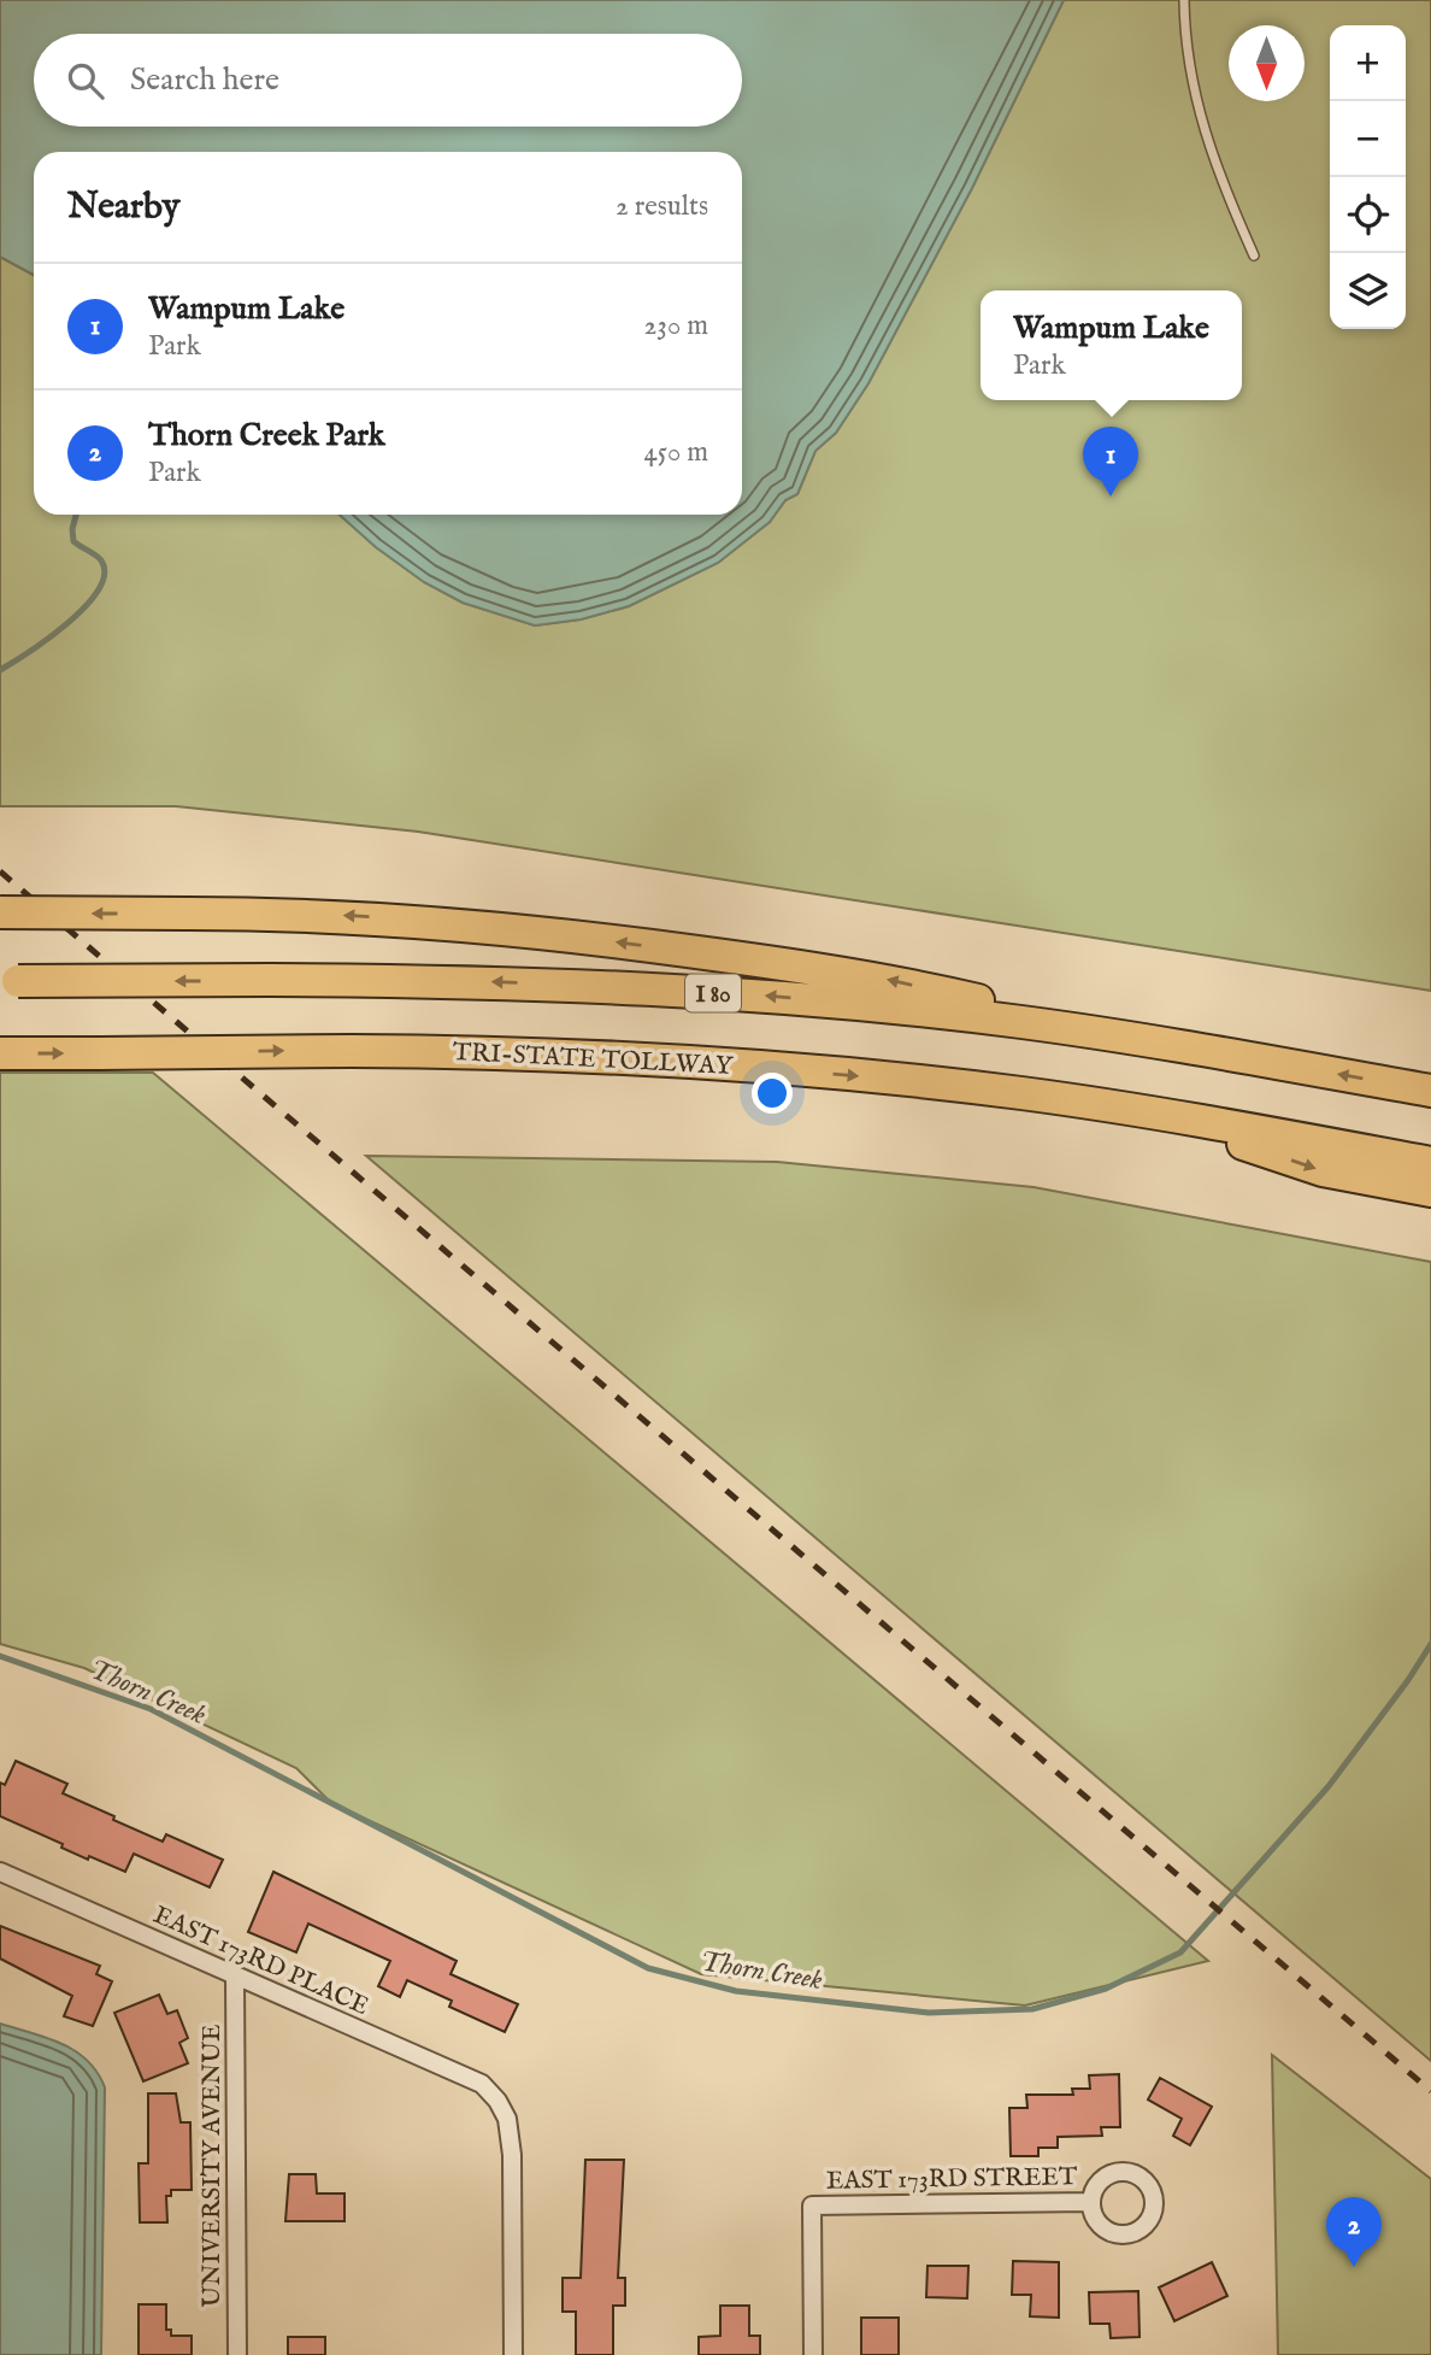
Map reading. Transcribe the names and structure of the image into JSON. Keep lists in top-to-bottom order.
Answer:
{
  "streets": {
    "highway": ["I 80", "TRI-STATE TOLLWAY"],
    "street": ["EAST 173RD PLACE", "UNIVERSITY AVENUE", "EAST 173RD STREET"]
  },
  "crossings": [
    ["EAST 173RD PLACE", "UNIVERSITY AVENUE"]
  ],
  "water": ["Thorn Creek"],
  "north": "bottom",
  "page": {
    "map_buttons": ["+", "−"],
    "search": "Search here",
    "heading": ["Nearby", "2 results"],
    "list": [
      {
        "mark": "1",
        "name": "Wampum Lake",
        "note": "Park",
        "value": "230 m"
      },
      {
        "mark": "2",
        "name": "Thorn Creek Park",
        "note": "Park",
        "value": "450 m"
      }
    ],
    "popup": ["Wampum Lake", "Park"],
    "pins": ["1", "2"]
  }
}
